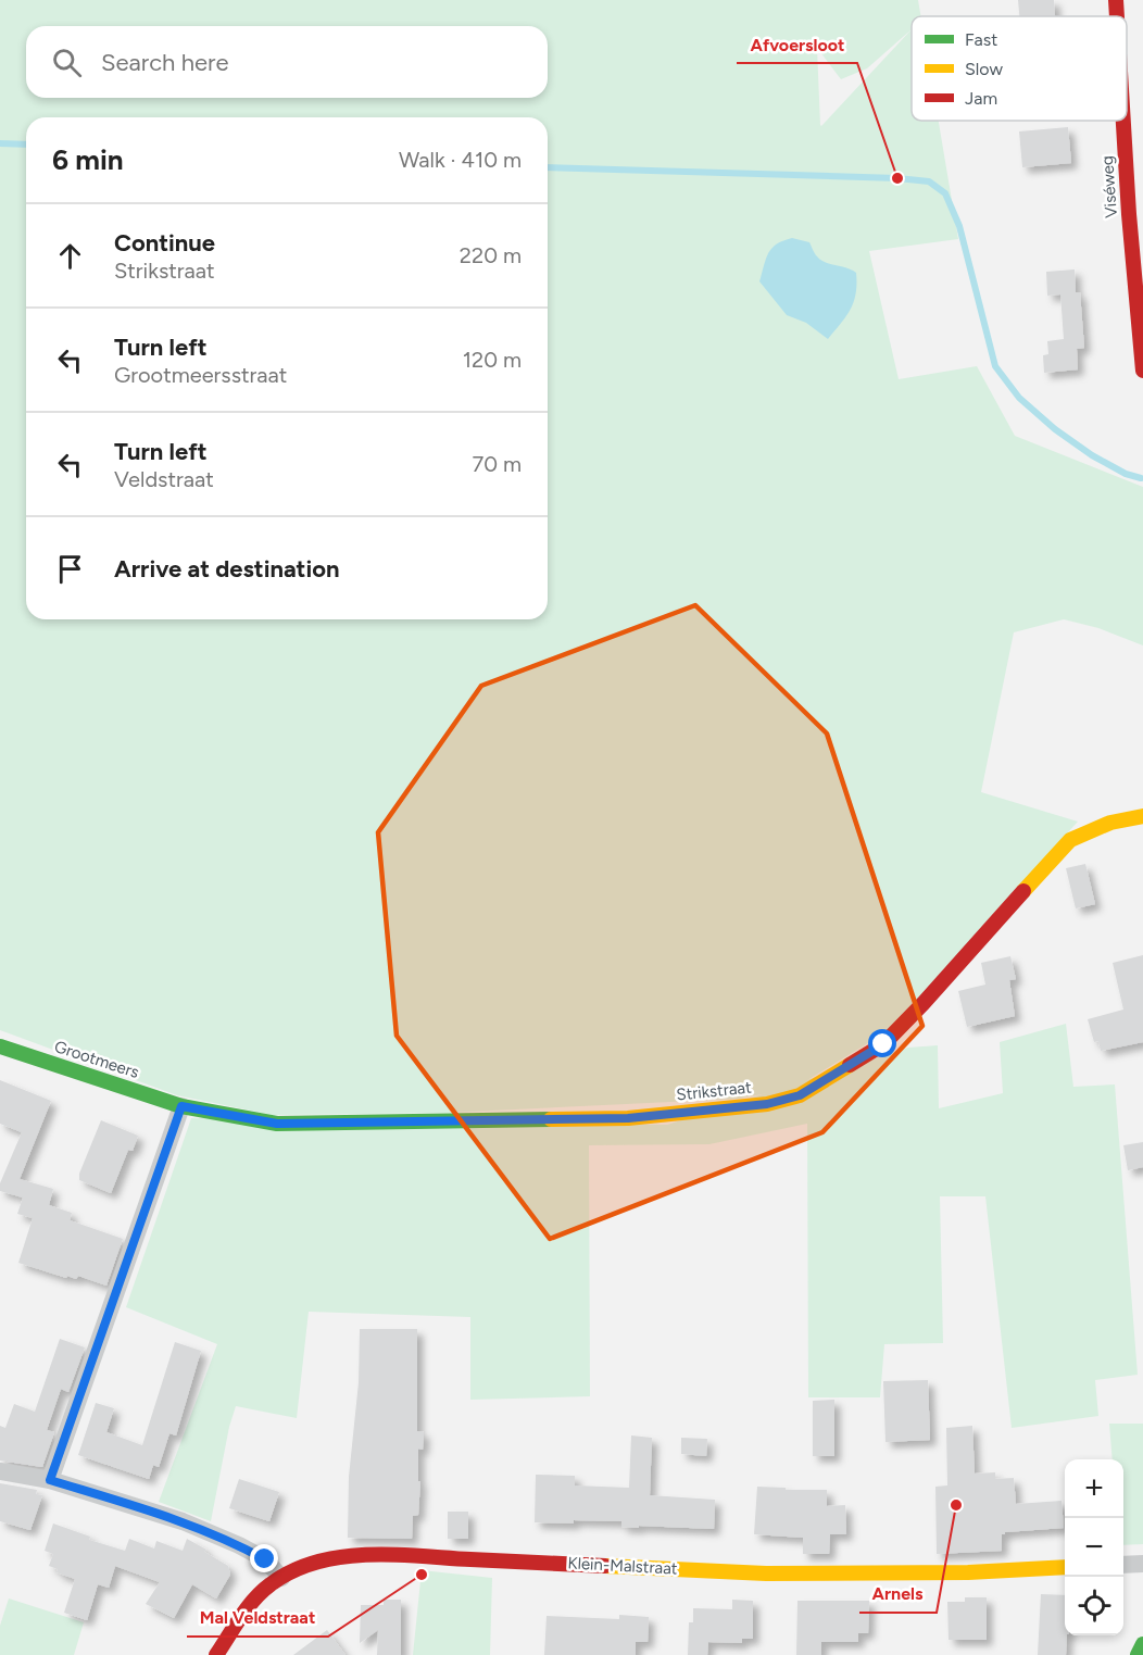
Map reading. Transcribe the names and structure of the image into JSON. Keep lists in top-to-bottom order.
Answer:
{
  "streets": {
    "street": [
      "Viséweg",
      "Grootmeers",
      "Strikstraat",
      "Klein-Malstraat"
    ]
  },
  "crossings": [
    ["Grootmeers", "Strikstraat"]
  ],
  "places": ["Afvoersloot", "Arnels", "Mal Veldstraat"],
  "legend": ["Fast", "Slow", "Jam"],
  "page": {
    "search": "Search here",
    "heading": ["6 min", "Walk · 410 m"],
    "list": [
      ["Continue", "Strikstraat", "220 m"],
      ["Turn left", "Grootmeersstraat", "120 m"],
      ["Turn left", "Veldstraat", "70 m"],
      "Arrive at destination"
    ],
    "map_buttons": ["+", "−"]
  }
}
